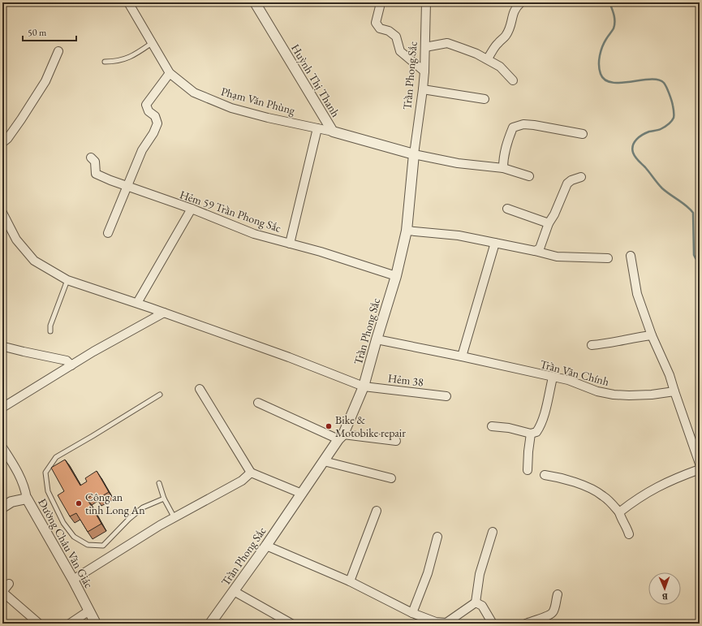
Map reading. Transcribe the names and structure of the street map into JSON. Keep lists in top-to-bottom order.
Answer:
{
  "streets": {
    "street": [
      "Trần Phong Sắc",
      "Huỳnh Thị Thanh",
      "Phạm Văn Phùng",
      "Hẻm 59 Trần Phong Sắc",
      "Trần Văn Chính",
      "Hẻm 38",
      "Đường Châu Văn Giác"
    ]
  },
  "crossings": [
    ["Trần Phong Sắc", "Huỳnh Thị Thanh"],
    ["Trần Phong Sắc", "Hẻm 59 Trần Phong Sắc"],
    ["Trần Phong Sắc", "Trần Văn Chính"],
    ["Trần Phong Sắc", "Hẻm 38"],
    ["Huỳnh Thị Thanh", "Phạm Văn Phùng"]
  ],
  "places": ["Bike & Motobike repair", "Công an tỉnh Long An"],
  "scale_bar": "50 m",
  "north": "bottom"
}
